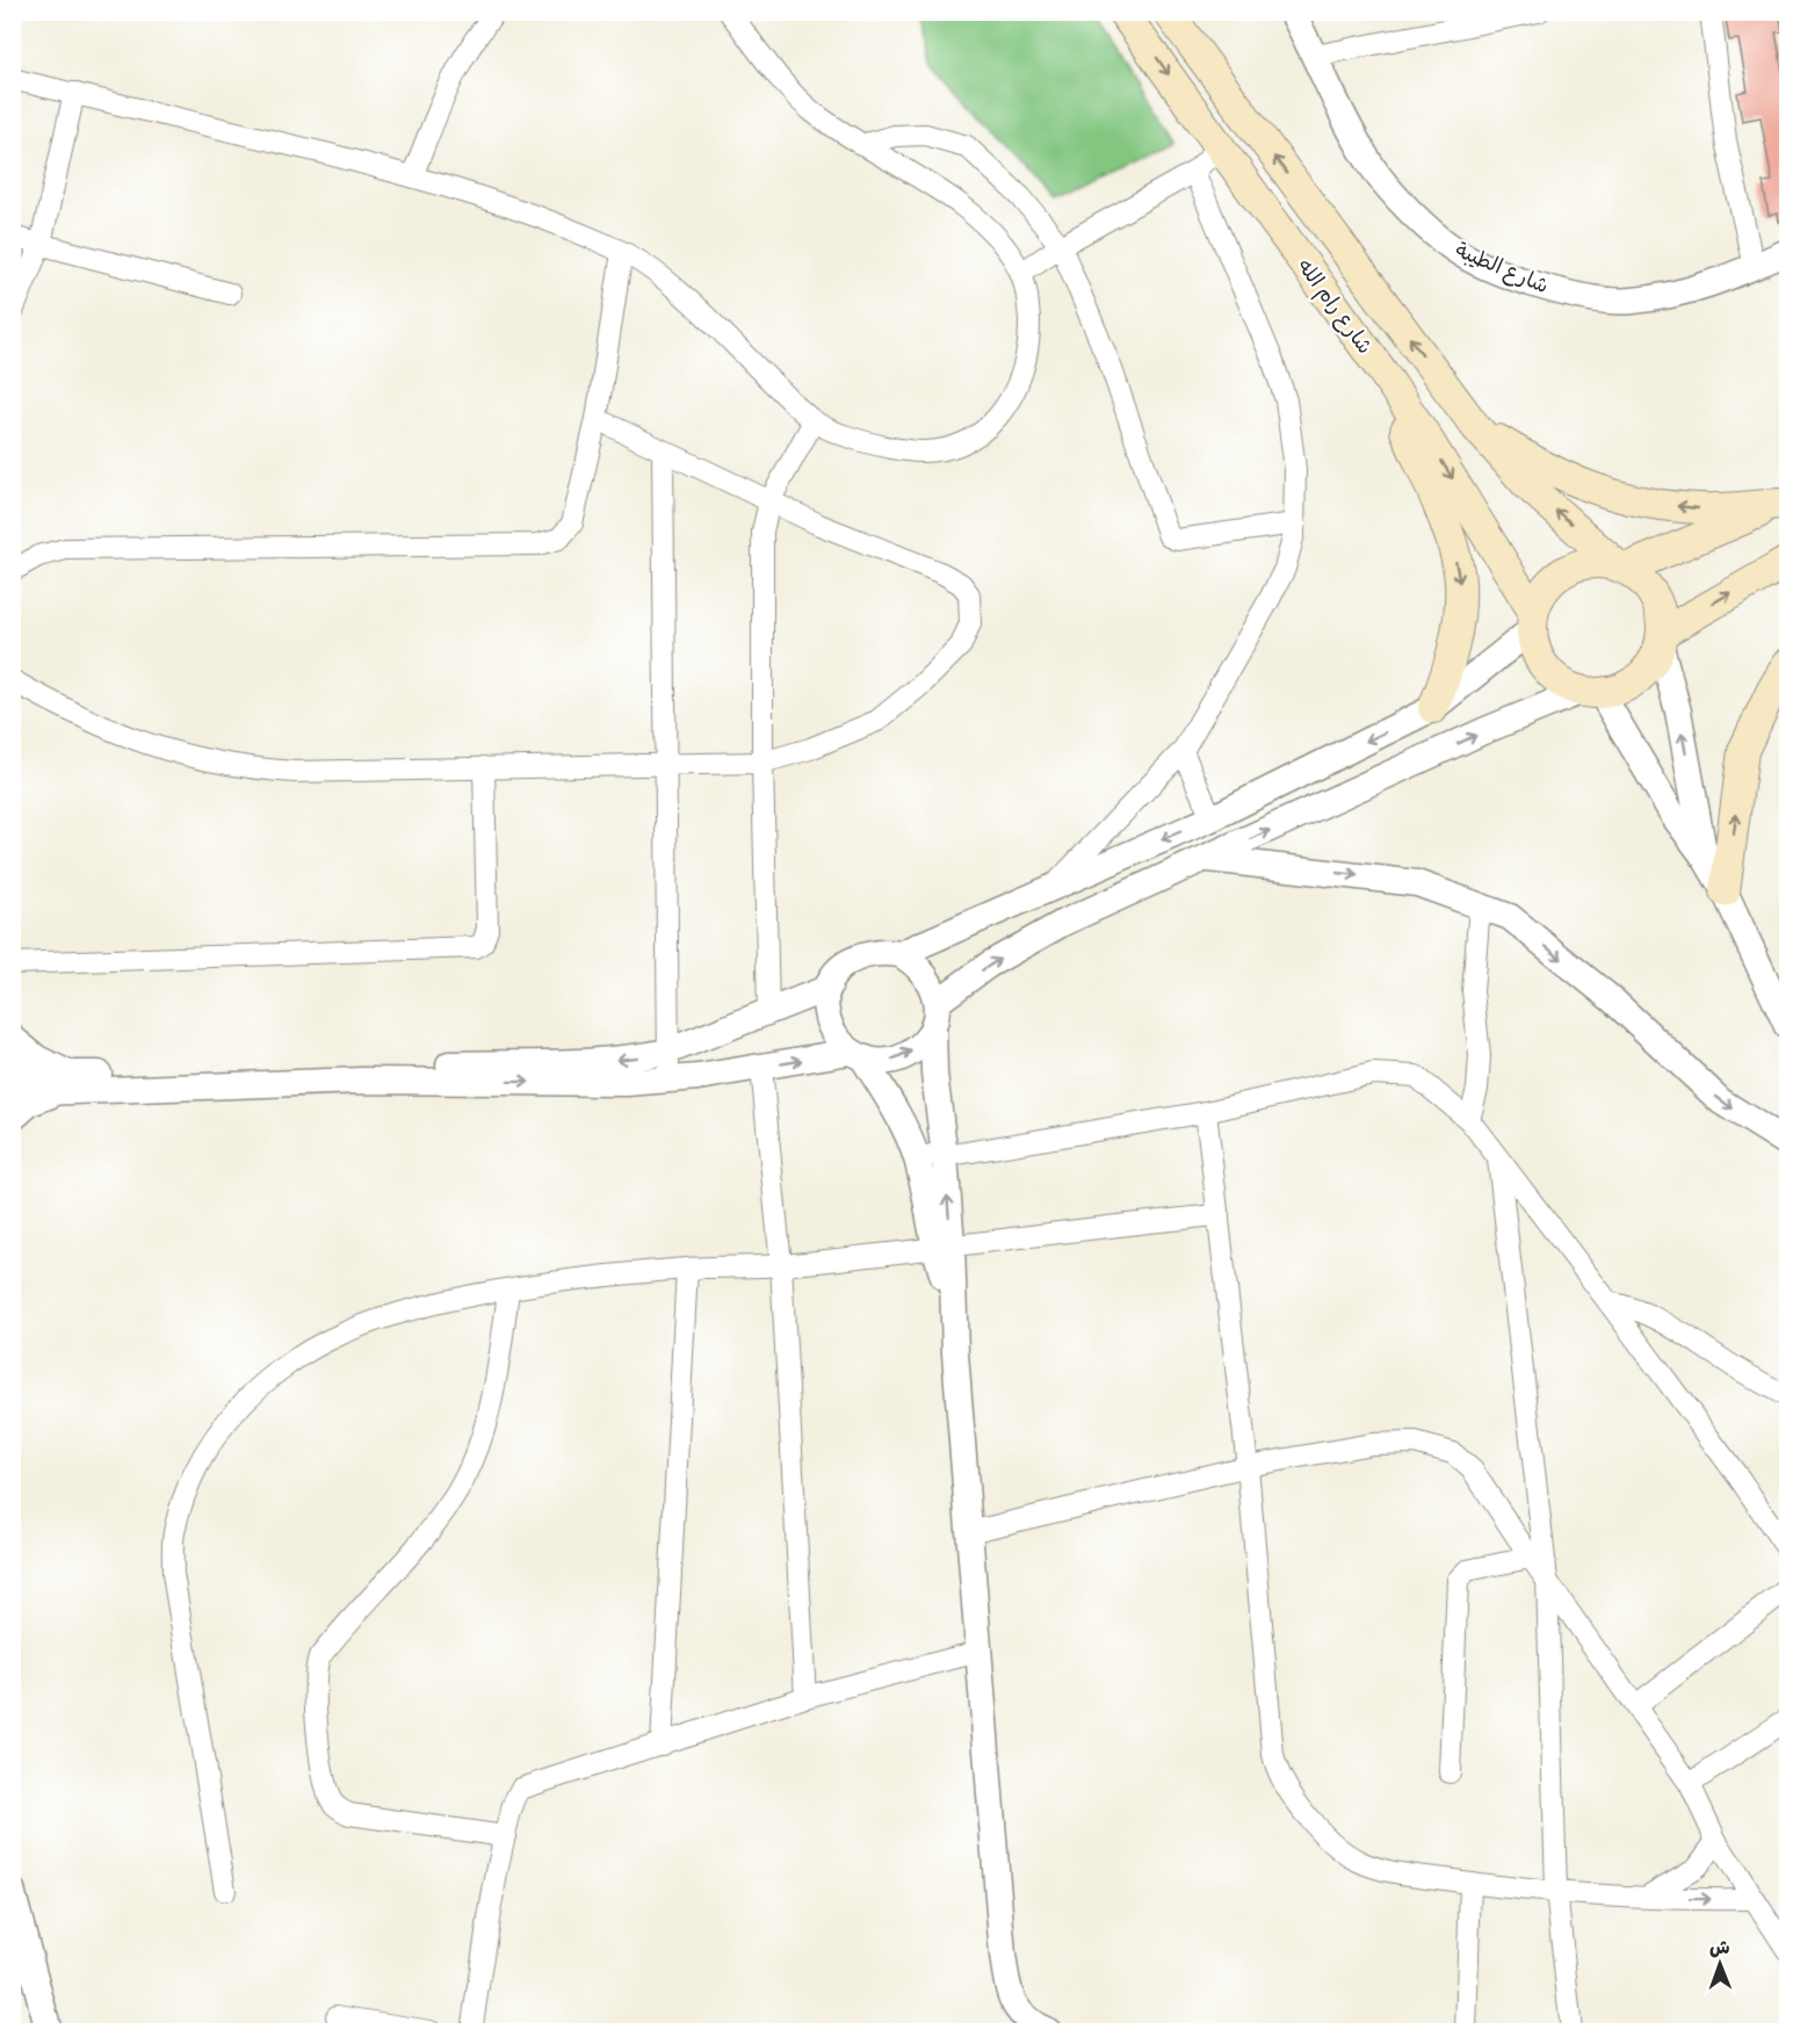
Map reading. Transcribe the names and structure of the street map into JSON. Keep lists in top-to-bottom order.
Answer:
{
  "streets": {
    "main road": ["شارع رام الله"],
    "street": ["شارع الطيبة"]
  },
  "north": "top"
}
